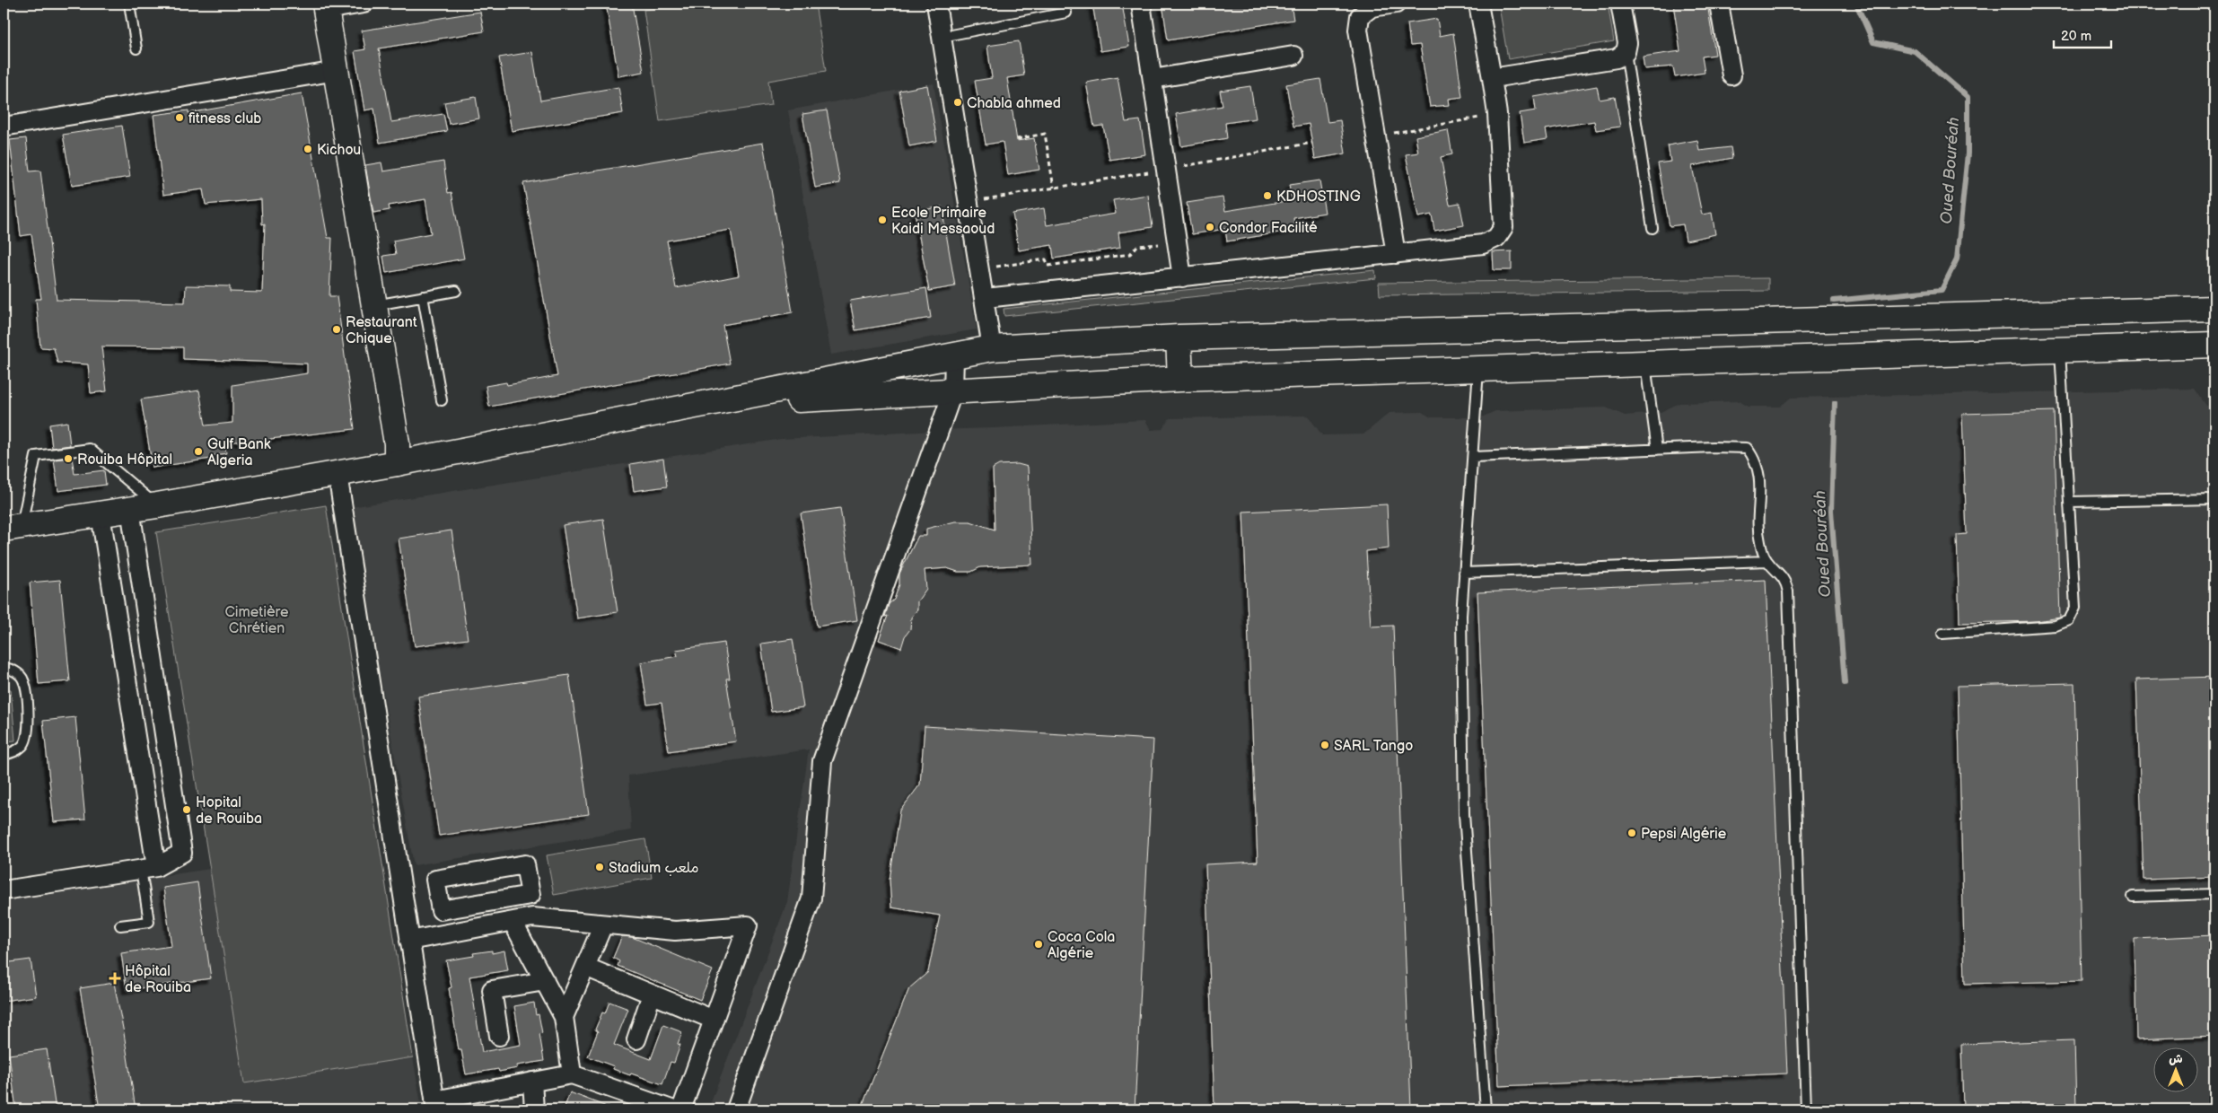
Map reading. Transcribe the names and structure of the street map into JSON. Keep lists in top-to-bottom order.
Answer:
{
  "water": ["Oued Bouréah"],
  "parks": ["Cimetière Chrétien"],
  "places": {
    "other": [
      "Chabla ahmed",
      "fitness club",
      "Kichou",
      "KDHOSTING",
      "Ecole Primaire Kaidi Messaoud",
      "Condor Facilité",
      "Restaurant Chique",
      "Gulf Bank Algeria",
      "Rouiba Hôpital",
      "SARL Tango",
      "Hopital de Rouiba",
      "Pepsi Algérie",
      "Stadium ملعب",
      "Coca Cola Algérie"
    ],
    "health": ["Hôpital de Rouiba"]
  },
  "scale_bar": "20 m",
  "north": "top"
}
